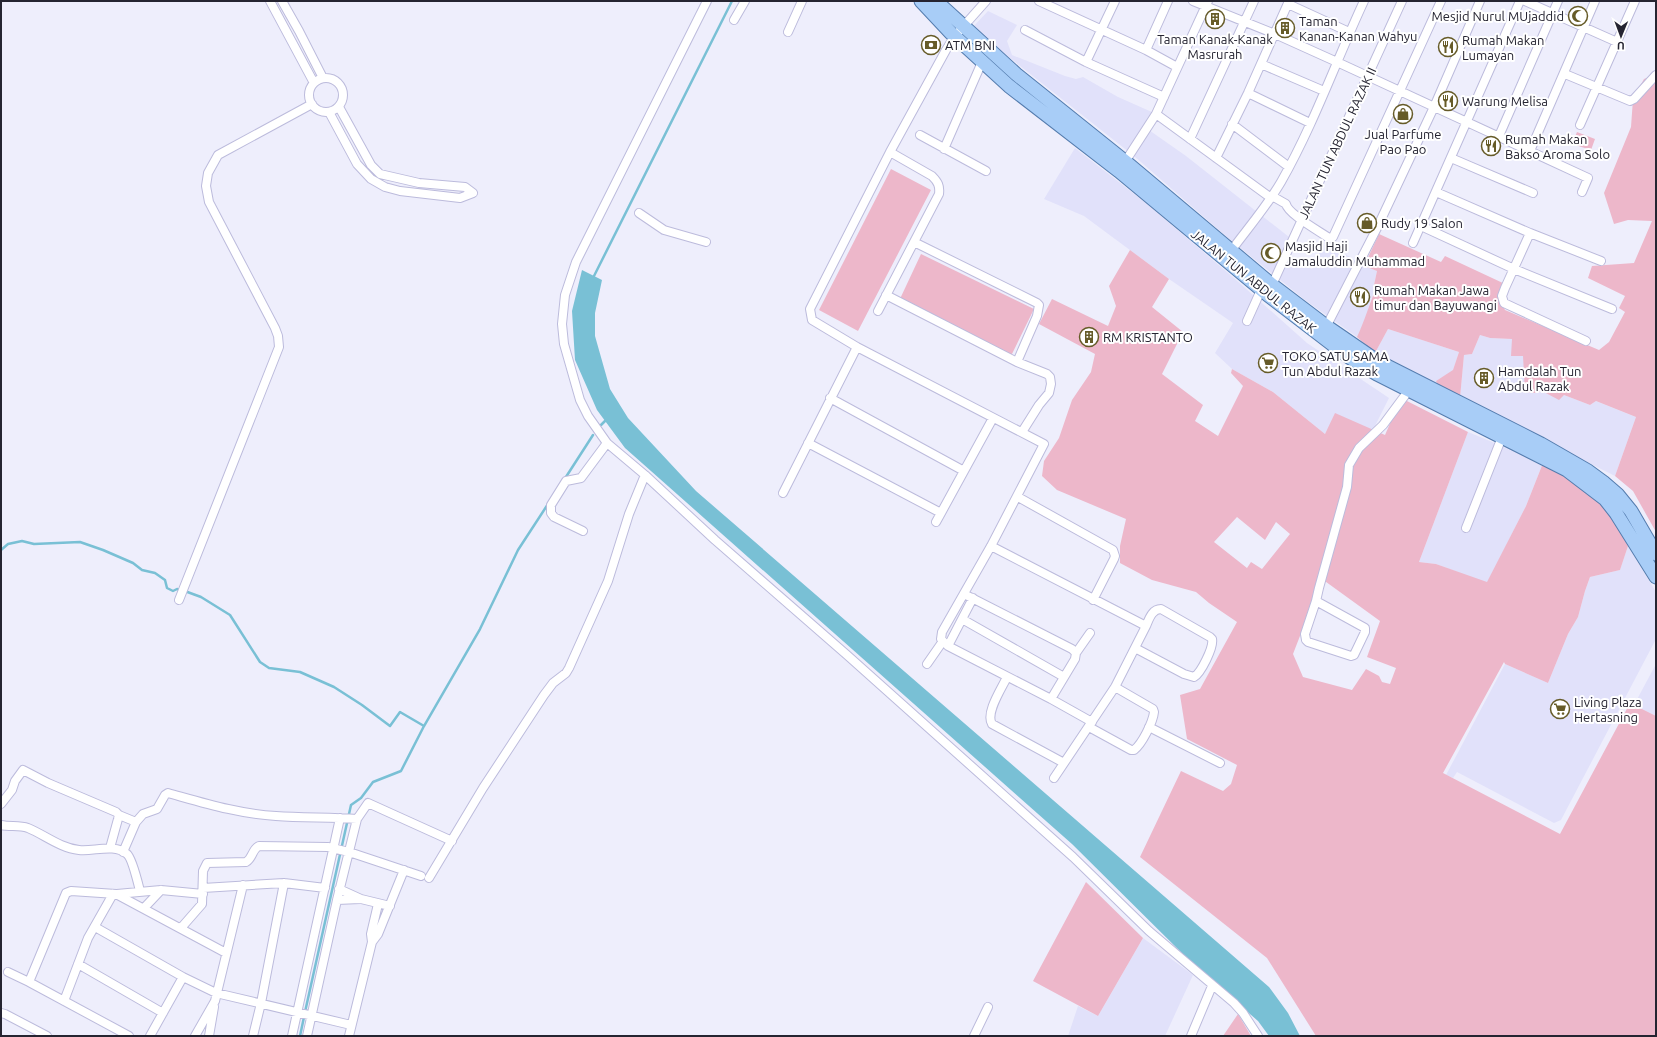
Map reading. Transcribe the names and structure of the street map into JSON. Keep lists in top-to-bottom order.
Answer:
{
  "streets": {
    "main road": ["JALAN TUN ABDUL RAZAK"],
    "street": ["JALAN TUN ABDUL RAZAK II"]
  },
  "crossings": [
    ["JALAN TUN ABDUL RAZAK II", "JALAN TUN ABDUL RAZAK"]
  ],
  "places": {
    "mosque": ["Mesjid Nurul MUjaddid", "Masjid Haji Jamaluddin Muhammad"],
    "building": [
      "Taman Kanak-Kanak Masrurah",
      "Taman Kanan-Kanan Wahyu",
      "RM KRISTANTO",
      "Hamdalah Tun Abdul Razak"
    ],
    "bank": ["ATM BNI"],
    "restaurant": [
      "Rumah Makan Lumayan",
      "Warung Melisa",
      "Rumah Makan Bakso Aroma Solo",
      "Rumah Makan Jawa timur dan Bayuwangi"
    ],
    "shop": ["Jual Parfume Pao Pao", "Rudy 19 Salon"],
    "supermarket": ["TOKO SATU SAMA Tun Abdul Razak", "Living Plaza Hertasning"]
  },
  "north": "bottom"
}
